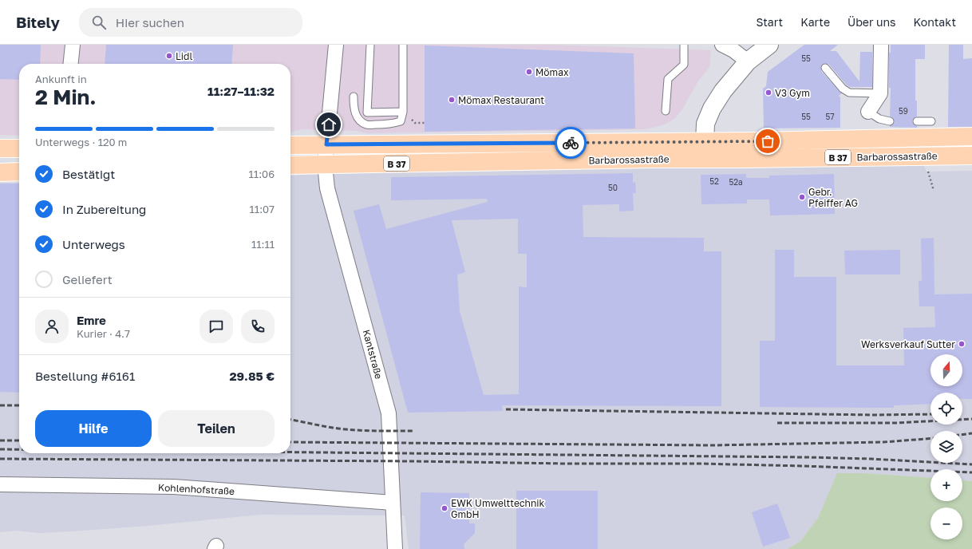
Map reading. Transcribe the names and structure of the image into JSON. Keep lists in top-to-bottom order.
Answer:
{
  "streets": {
    "main road": ["Barbarossastraße", "B 37"],
    "street": ["Kantstraße", "Kohlenhofstraße"]
  },
  "crossings": [
    ["Barbarossastraße", "Kantstraße"],
    ["Kantstraße", "Kohlenhofstraße"]
  ],
  "places": [
    "Lidl",
    "Mömax",
    "V3 Gym",
    "Mömax Restaurant",
    "Gebr. Pfeiffer AG",
    "Werksverkauf Sutter",
    "EWK Umwelttechnik GmbH"
  ],
  "house_numbers": [
    "55",
    "59",
    "55",
    "57",
    "52",
    "52a",
    "50"
  ],
  "north": "top",
  "page": {
    "header": "Bitely",
    "search": "Hier suchen",
    "nav": [
      "Start",
      "Karte",
      "Über uns",
      "Kontakt"
    ],
    "heading": ["2 Min.", "Ankunft in", "11:27–11:32"],
    "panel": [
      "Emre",
      "Kurier · 4.7",
      "Bestellung #6161",
      "29.85 €"
    ],
    "bar": "Unterwegs · 120 m",
    "list": [
      ["Bestätigt", "11:06"],
      ["In Zubereitung", "11:07"],
      ["Unterwegs", "11:11"],
      "Geliefert"
    ],
    "map_buttons": ["+", "−"],
    "buttons": ["Hilfe", "Teilen"]
  }
}
